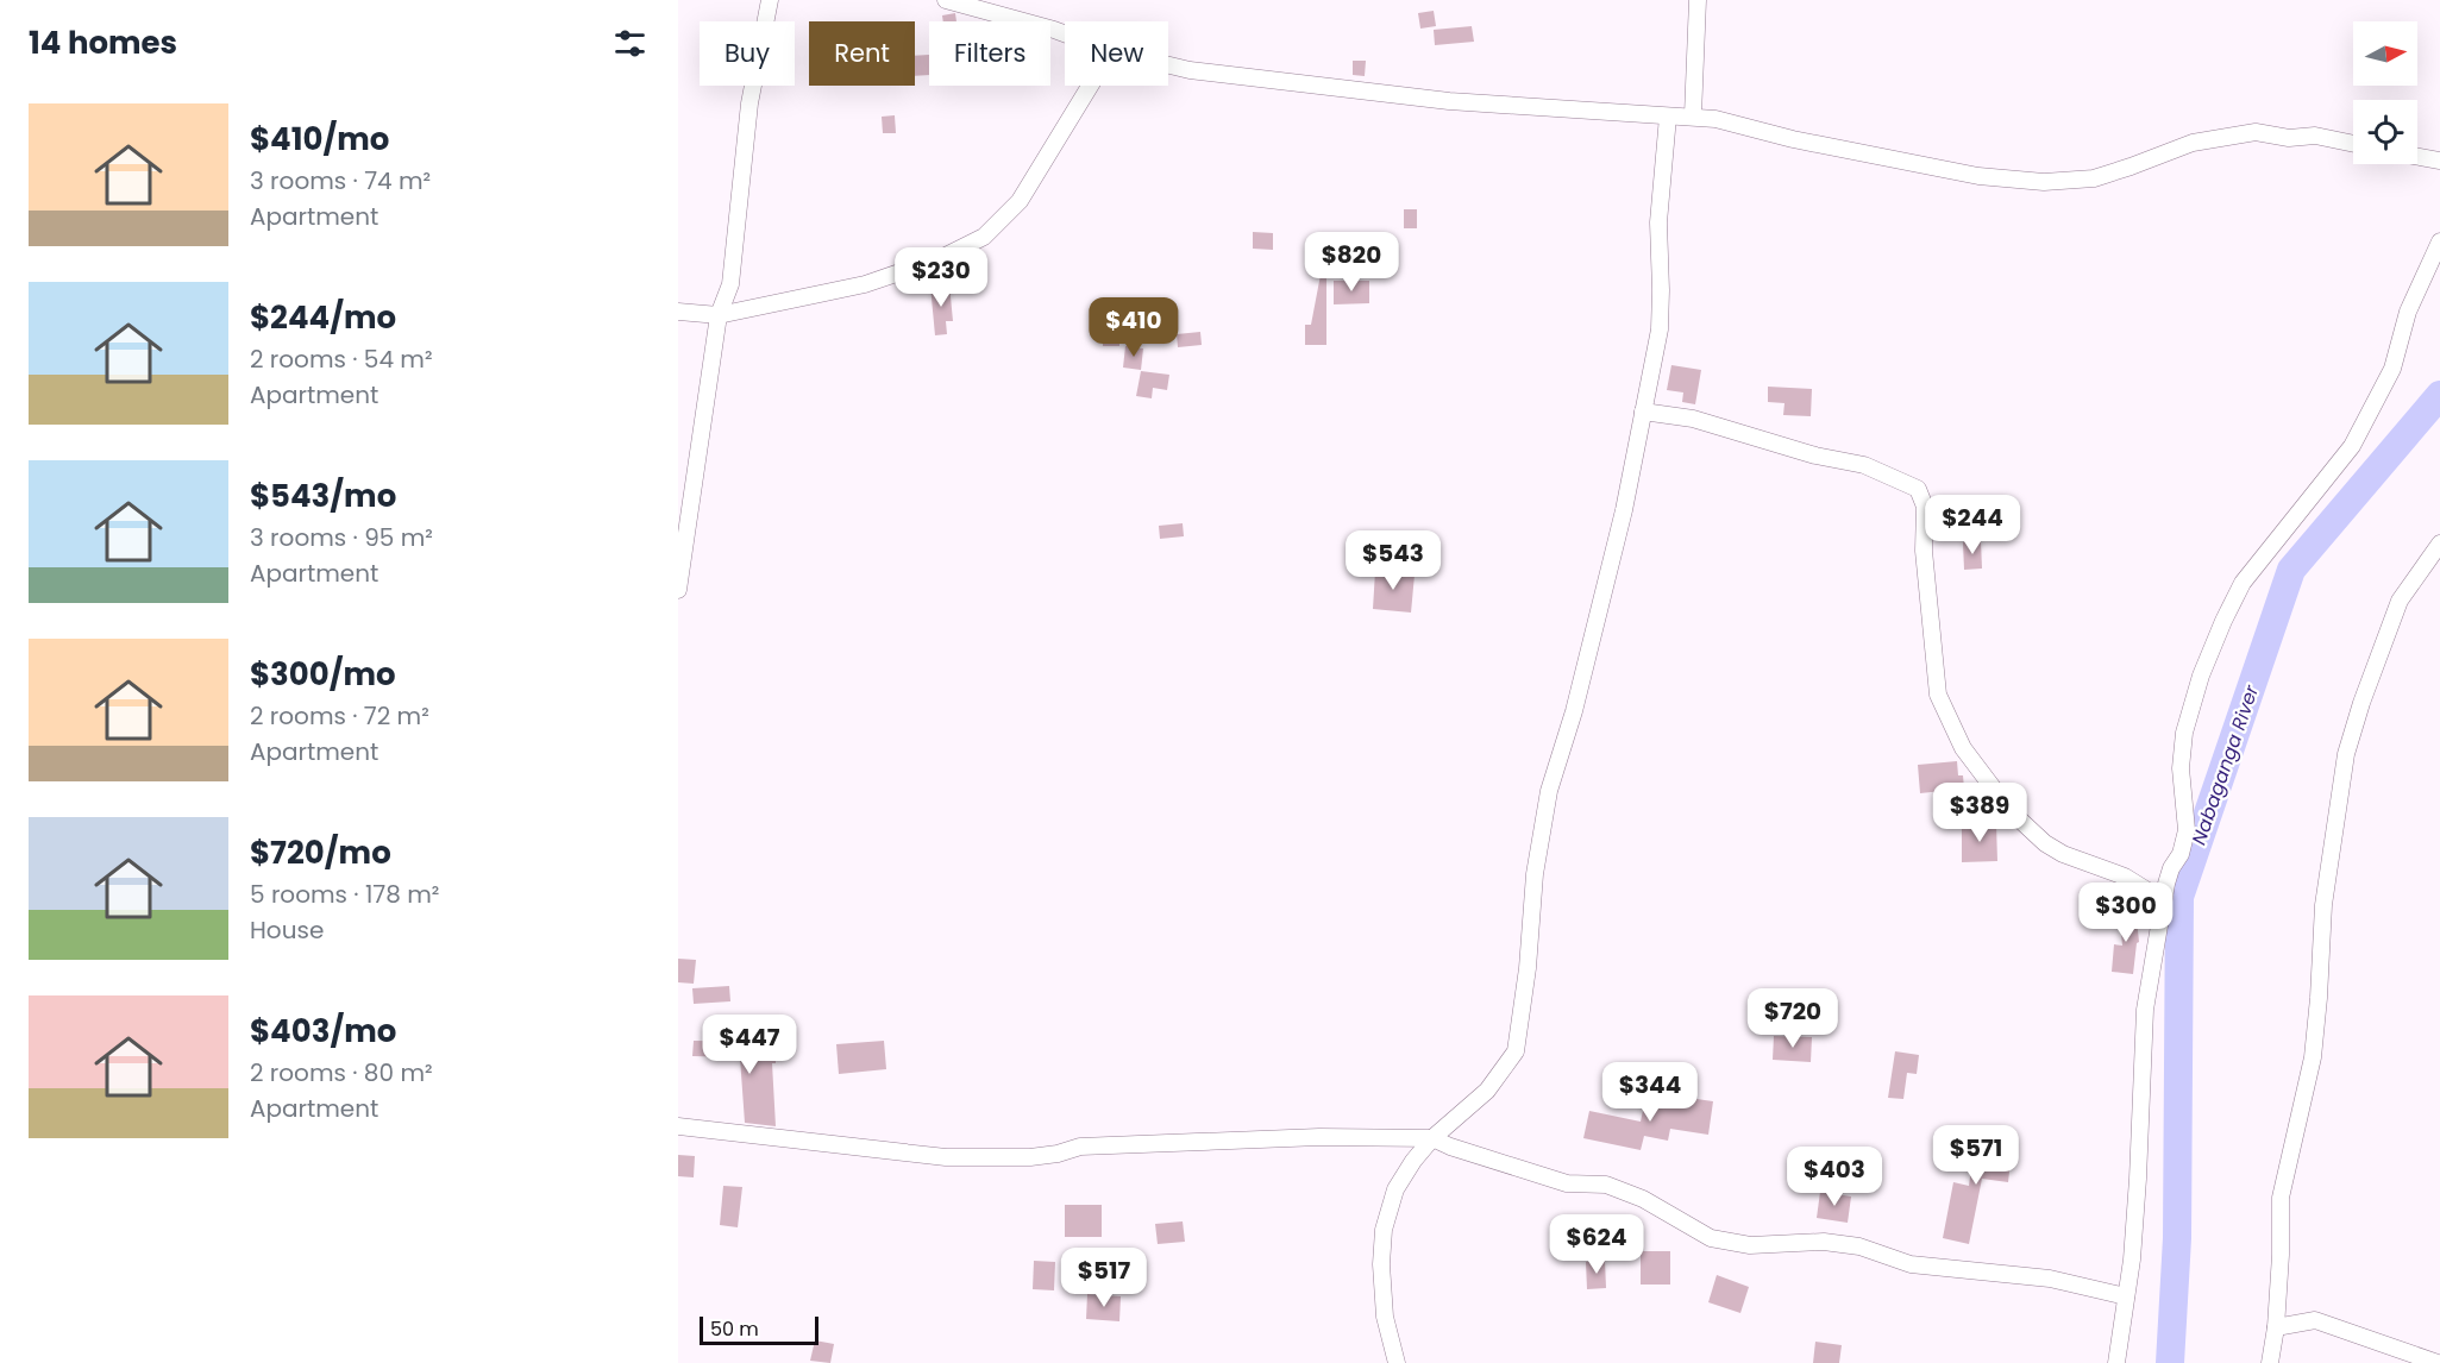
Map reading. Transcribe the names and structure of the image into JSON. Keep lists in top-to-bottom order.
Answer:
{
  "water": ["Nabaganga River"],
  "scale_bar": "50 m",
  "north": "right",
  "page": {
    "heading": "14 homes",
    "chip": [
      "Buy",
      "Rent",
      "Filters",
      "New"
    ],
    "list": [
      {
        "name": "$410/mo",
        "note": "3 rooms · 74 m² · Apartment"
      },
      {
        "name": "$244/mo",
        "note": "2 rooms · 54 m² · Apartment"
      },
      {
        "name": "$543/mo",
        "note": "3 rooms · 95 m² · Apartment"
      },
      {
        "name": "$300/mo",
        "note": "2 rooms · 72 m² · Apartment"
      },
      {
        "name": "$720/mo",
        "note": "5 rooms · 178 m² · House"
      },
      {
        "name": "$403/mo",
        "note": "2 rooms · 80 m² · Apartment"
      }
    ],
    "price": [
      "$820",
      "$230",
      "$410",
      "$244",
      "$543",
      "$389",
      "$300",
      "$720",
      "$447",
      "$344",
      "$571",
      "$403",
      "$624",
      "$517"
    ],
    "scale": "50 m"
  }
}
